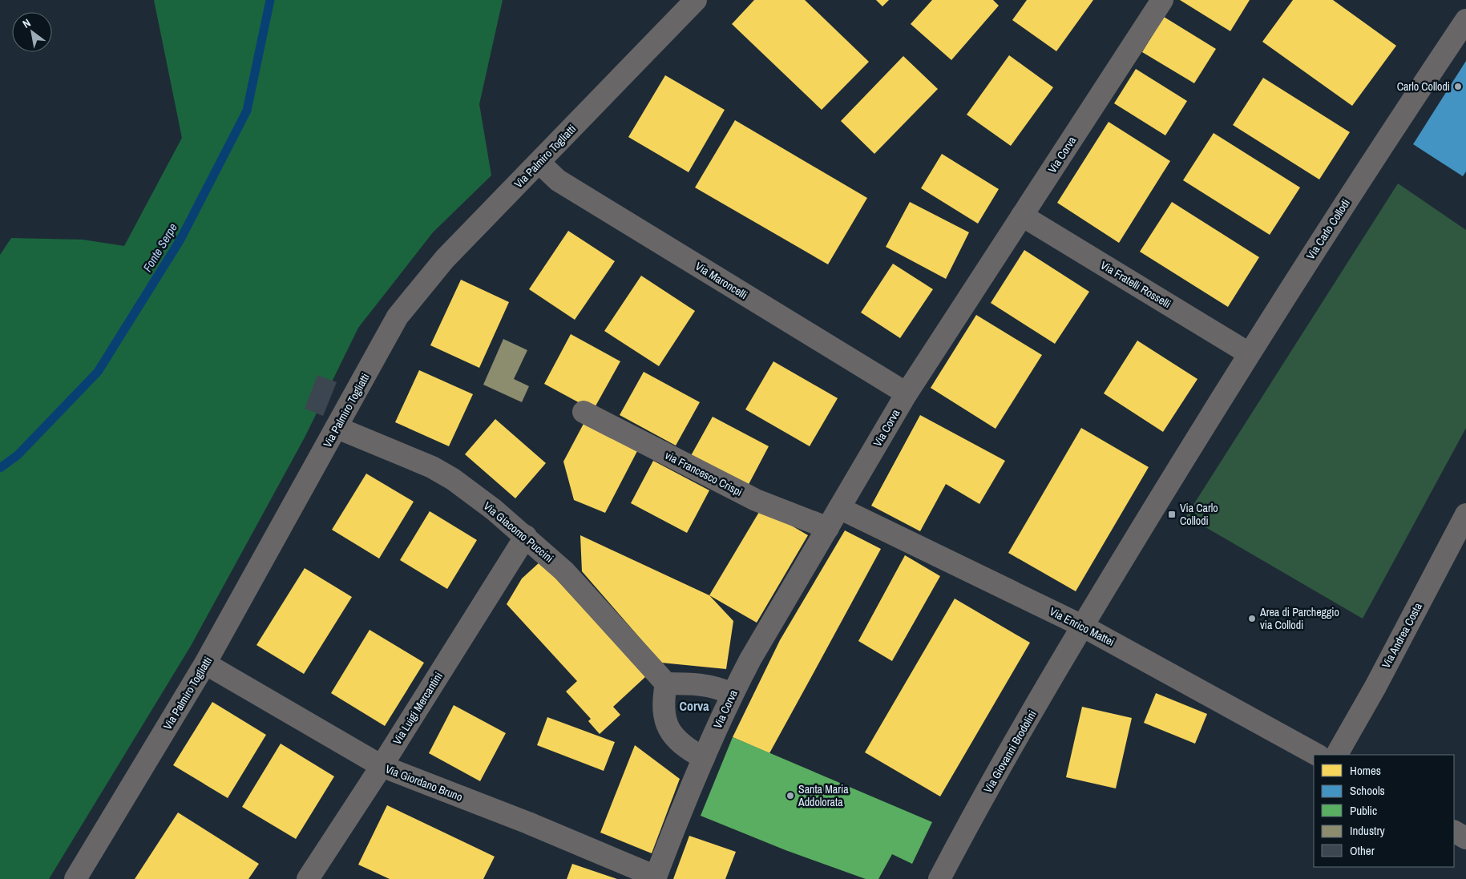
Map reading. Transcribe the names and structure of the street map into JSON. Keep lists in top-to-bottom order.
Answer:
{
  "streets": {
    "street": [
      "Via Corva",
      "Via Palmiro Togliatti",
      "Via Carlo Collodi",
      "Via Maroncelli",
      "Via Fratelli Rosselli",
      "via Francesco Crispi",
      "Via Giacomo Puccini",
      "Via Enrico Mattei",
      "Via Andrea Costa",
      "Via Luigi Mercantini",
      "Via Giovanni Brodolini",
      "Via Giordano Bruno"
    ]
  },
  "crossings": [
    ["Via Corva", "Via Maroncelli"],
    ["Via Corva", "Via Fratelli Rosselli"],
    ["Via Corva", "via Francesco Crispi"],
    ["Via Corva", "Via Enrico Mattei"],
    ["Via Corva", "Via Giordano Bruno"],
    ["Via Palmiro Togliatti", "Via Maroncelli"],
    ["Via Palmiro Togliatti", "Via Giacomo Puccini"],
    ["Via Palmiro Togliatti", "Via Giordano Bruno"],
    ["Via Carlo Collodi", "Via Fratelli Rosselli"],
    ["Via Carlo Collodi", "Via Enrico Mattei"],
    ["Via Carlo Collodi", "Via Giovanni Brodolini"],
    ["Via Giacomo Puccini", "Via Luigi Mercantini"],
    ["Via Enrico Mattei", "Via Giovanni Brodolini"],
    ["Via Luigi Mercantini", "Via Giordano Bruno"]
  ],
  "districts": ["Corva"],
  "water": ["Fonte Serpe"],
  "places": {
    "other": ["Carlo Collodi", "Area di Parcheggio via Collodi", "Santa Maria Addolorata"],
    "transit": ["Via Carlo Collodi"]
  },
  "legend": [
    "Homes",
    "Schools",
    "Public",
    "Industry",
    "Other"
  ],
  "north": "top left"
}
